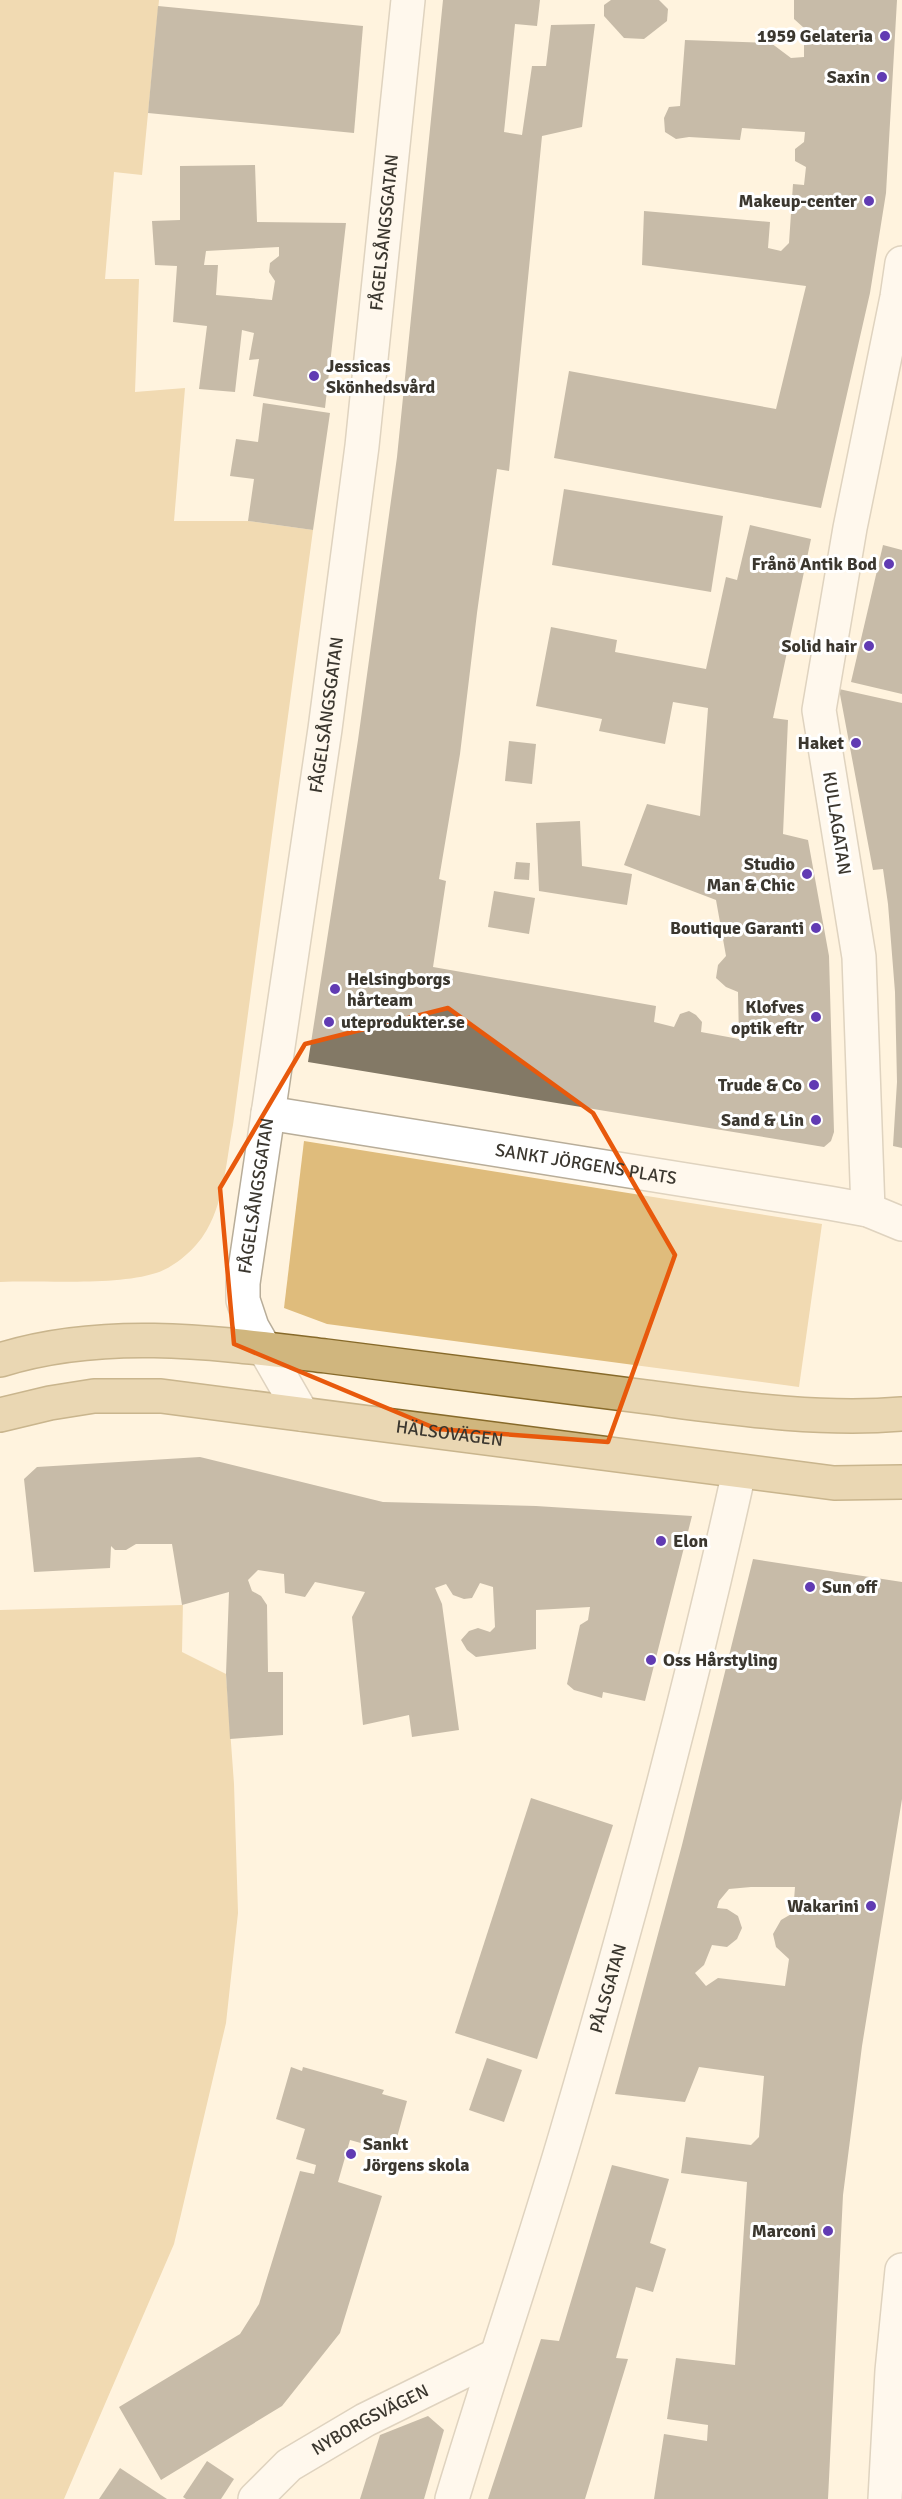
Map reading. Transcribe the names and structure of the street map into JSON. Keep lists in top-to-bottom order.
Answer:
{
  "streets": {
    "main road": ["HÄLSOVÄGEN"],
    "street": [
      "FÅGELSÅNGSGATAN",
      "KULLAGATAN",
      "SANKT JÖRGENS PLATS",
      "PÅLSGATAN",
      "NYBORGSVÄGEN"
    ]
  },
  "crossings": [
    ["FÅGELSÅNGSGATAN", "SANKT JÖRGENS PLATS"],
    ["FÅGELSÅNGSGATAN", "HÄLSOVÄGEN"],
    ["KULLAGATAN", "SANKT JÖRGENS PLATS"],
    ["HÄLSOVÄGEN", "PÅLSGATAN"],
    ["PÅLSGATAN", "NYBORGSVÄGEN"]
  ],
  "places": [
    "1959 Gelateria",
    "Saxin",
    "Makeup-center",
    "Jessicas Skönhedsvård",
    "Frånö Antik Bod",
    "Solid hair",
    "Haket",
    "Studio Man & Chic",
    "Boutique Garanti",
    "Helsingborgs hårteam",
    "Klofves optik eftr",
    "uteprodukter.se",
    "Trude & Co",
    "Sand & Lin",
    "Elon",
    "Sun off",
    "Oss Hårstyling",
    "Wakarini",
    "Sankt Jörgens skola",
    "Marconi"
  ]
}
